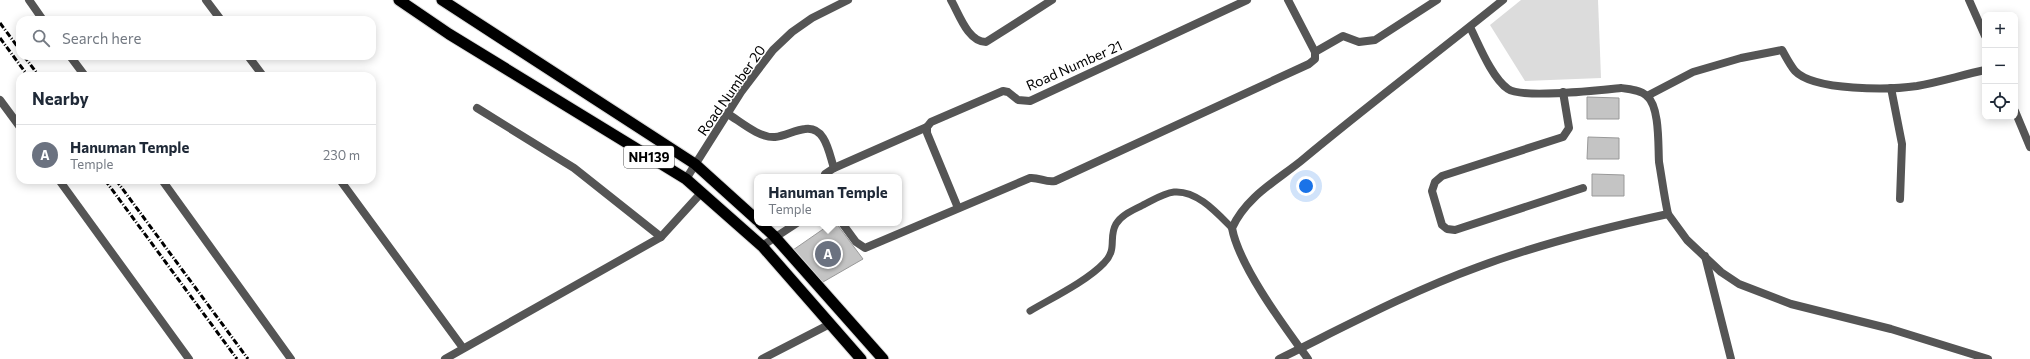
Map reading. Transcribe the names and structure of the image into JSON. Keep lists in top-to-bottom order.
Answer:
{
  "streets": {
    "highway": ["NH139"],
    "street": ["Road Number 21", "Road Number 20"]
  },
  "crossings": [
    ["Road Number 20", "NH139"]
  ],
  "page": {
    "map_buttons": ["+", "−"],
    "search": "Search here",
    "heading": "Nearby",
    "list": [
      {
        "mark": "A",
        "name": "Hanuman Temple",
        "note": "Temple",
        "value": "230 m"
      }
    ],
    "popup": ["Hanuman Temple", "Temple"],
    "pins": "A"
  }
}
